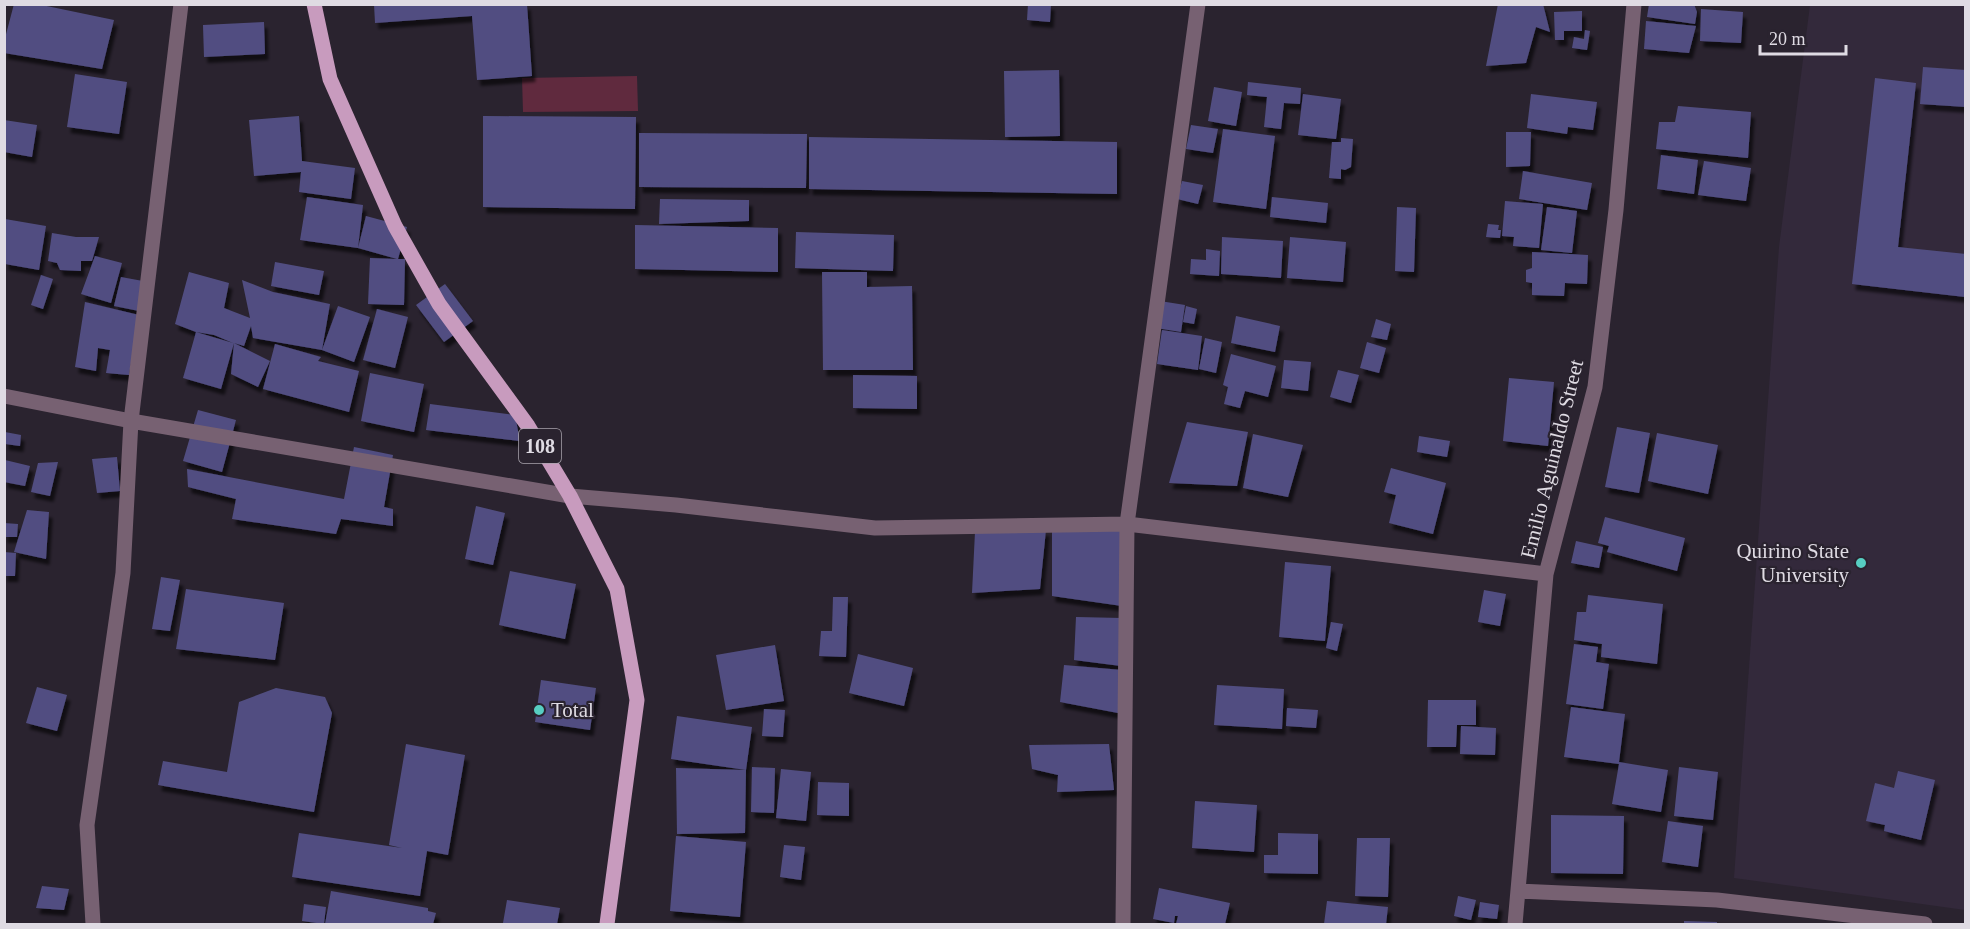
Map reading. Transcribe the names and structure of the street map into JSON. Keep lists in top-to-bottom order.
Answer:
{
  "streets": {
    "main road": ["108"],
    "street": ["Emilio Aguinaldo Street"]
  },
  "places": ["Quirino State University", "Total"],
  "scale_bar": "20 m"
}
